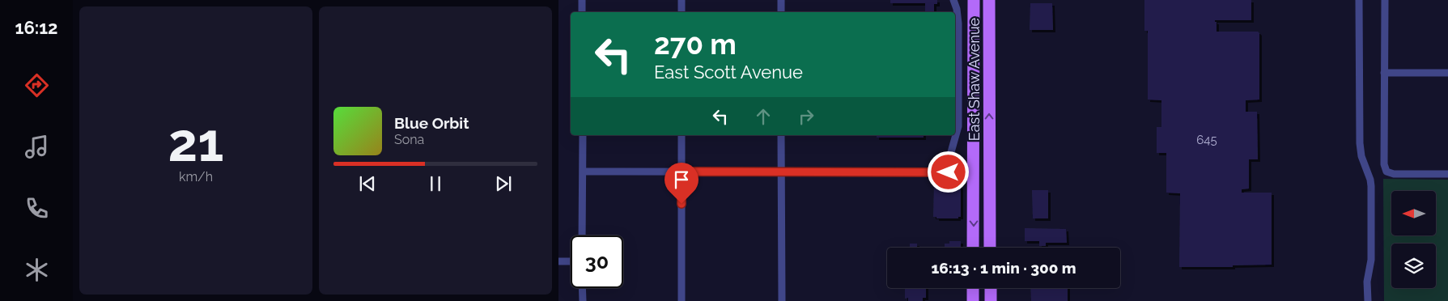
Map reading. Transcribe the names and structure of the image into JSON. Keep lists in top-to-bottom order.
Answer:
{
  "streets": {
    "main road": ["East Shaw Avenue"]
  },
  "house_numbers": ["645"],
  "north": "left",
  "page": {
    "tabs": "16:12",
    "tile": ["21", "km/h"],
    "turn": ["270 m", "East Scott Avenue"],
    "song": ["Blue Orbit", "Sona"],
    "limit": "30",
    "trip": "16:13 · 1 min · 300 m"
  }
}
